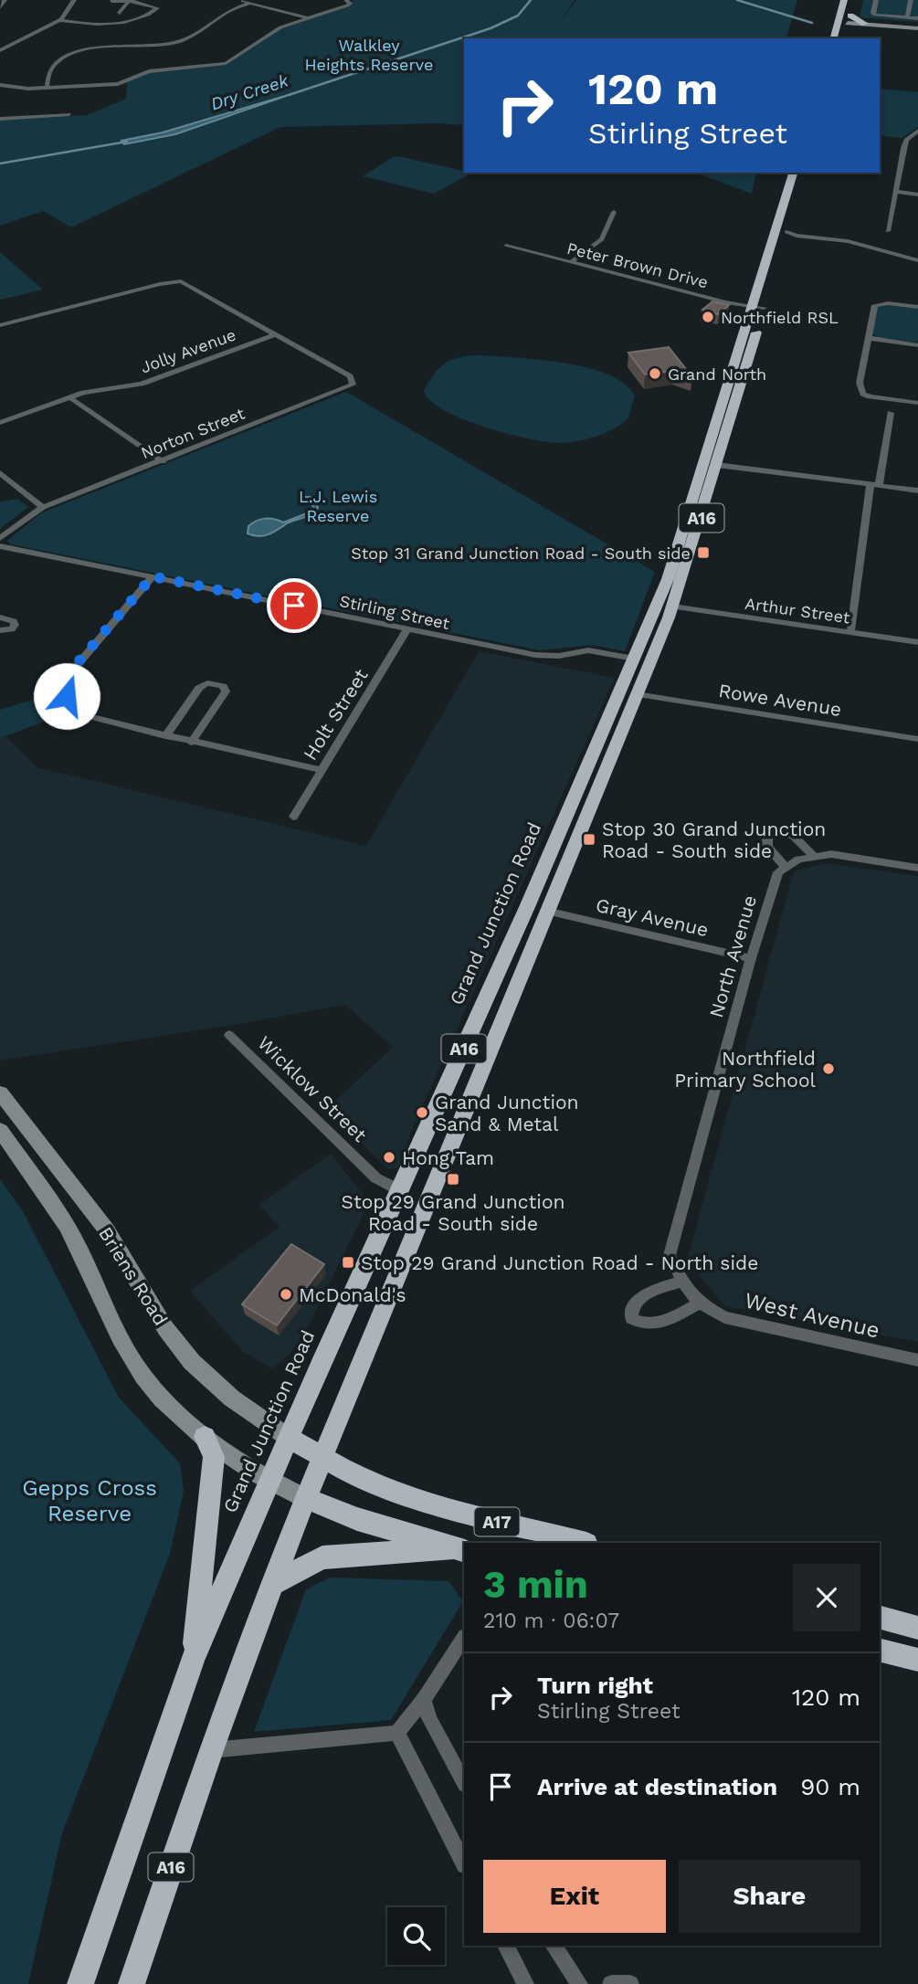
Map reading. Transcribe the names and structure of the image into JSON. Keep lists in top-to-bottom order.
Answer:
{
  "streets": {
    "highway": ["A16", "Grand Junction Road", "A17"],
    "main road": ["Briens Road"],
    "street": [
      "Peter Brown Drive",
      "Jolly Avenue",
      "Norton Street",
      "Arthur Street",
      "Stirling Street",
      "Rowe Avenue",
      "Holt Street",
      "Gray Avenue",
      "North Avenue",
      "Wicklow Street",
      "West Avenue"
    ]
  },
  "crossings": [
    ["Peter Brown Drive", "Grand Junction Road"],
    ["Jolly Avenue", "Norton Street"],
    ["Arthur Street", "Grand Junction Road"],
    ["Stirling Street", "Holt Street"],
    ["Stirling Street", "Grand Junction Road"],
    ["Rowe Avenue", "Grand Junction Road"],
    ["Grand Junction Road", "Gray Avenue"],
    ["Grand Junction Road", "Wicklow Street"],
    ["Grand Junction Road", "Briens Road"],
    ["Grand Junction Road", "A17"],
    ["Gray Avenue", "North Avenue"],
    ["North Avenue", "West Avenue"],
    ["Briens Road", "A17"]
  ],
  "water": ["Dry Creek"],
  "parks": ["Walkley Heights Reserve", "L.J. Lewis Reserve", "Gepps Cross Reserve"],
  "places": {
    "other": [
      "Northfield RSL",
      "Grand North",
      "Northfield Primary School",
      "Grand Junction Sand & Metal",
      "Hong Tam",
      "McDonald's"
    ],
    "transit": [
      "Stop 31 Grand Junction Road - South side",
      "Stop 30 Grand Junction Road - South side",
      "Stop 29 Grand Junction Road - South side",
      "Stop 29 Grand Junction Road - North side"
    ]
  },
  "page": {
    "turn": ["120 m", "Stirling Street"],
    "heading": ["3 min", "210 m · 06:07"],
    "list": [
      {
        "name": "Turn right",
        "note": "Stirling Street",
        "value": "120 m"
      },
      {
        "name": "Arrive at destination",
        "value": "90 m"
      }
    ],
    "buttons": ["Exit", "Share"]
  }
}
